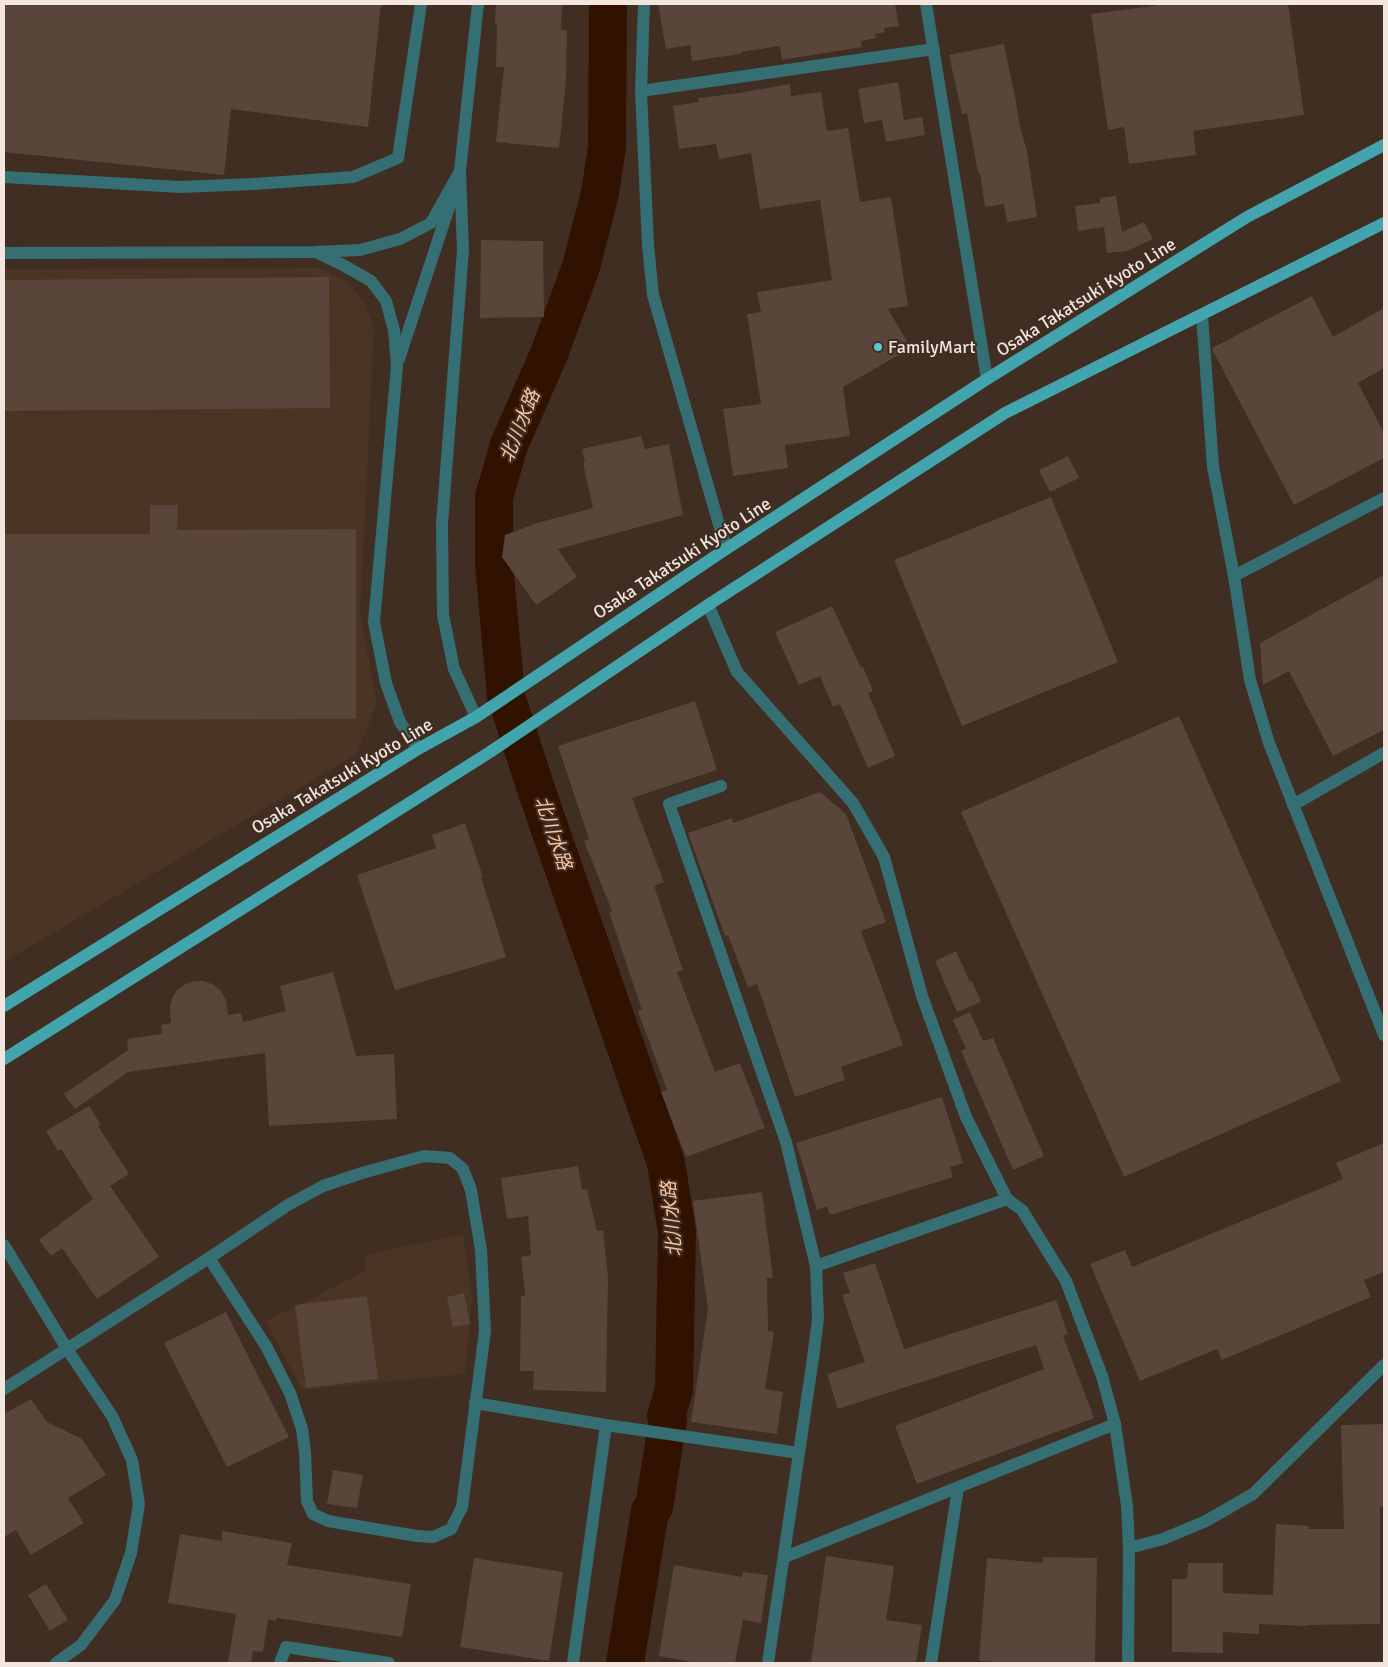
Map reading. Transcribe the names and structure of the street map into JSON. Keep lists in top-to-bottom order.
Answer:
{
  "streets": {
    "main road": ["Osaka Takatsuki Kyoto Line"]
  },
  "water": ["北川水路"],
  "places": ["FamilyMart"]
}
